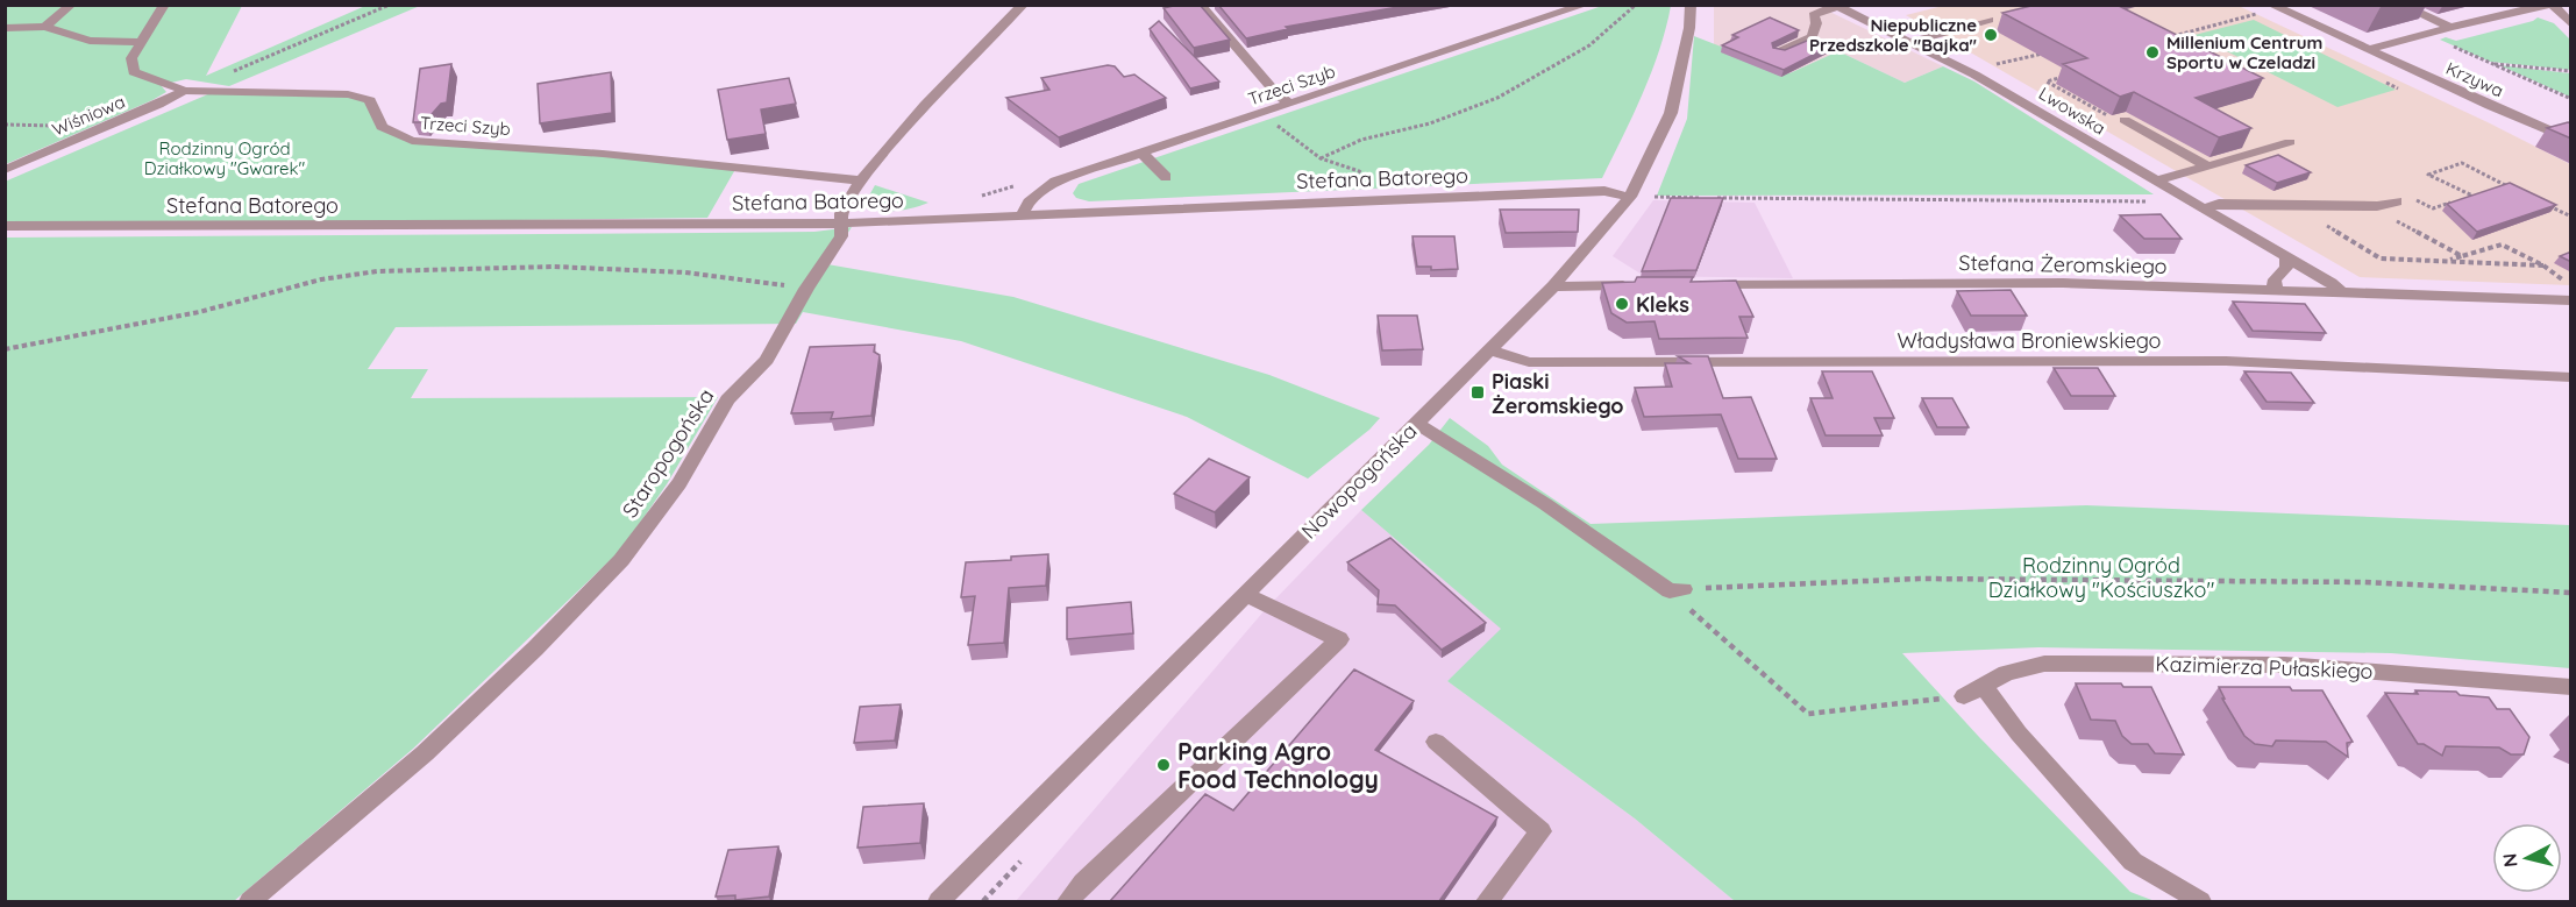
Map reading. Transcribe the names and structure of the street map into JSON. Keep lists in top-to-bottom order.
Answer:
{
  "streets": {
    "street": [
      "Krzywa",
      "Trzeci Szyb",
      "Lwowska",
      "Wiśniowa",
      "Stefana Batorego",
      "Stefana Żeromskiego",
      "Władysława Broniewskiego",
      "Staropogońska",
      "Nowopogońska",
      "Kazimierza Pułaskiego"
    ]
  },
  "crossings": [
    ["Trzeci Szyb", "Wiśniowa"],
    ["Trzeci Szyb", "Stefana Batorego"],
    ["Trzeci Szyb", "Staropogońska"],
    ["Lwowska", "Stefana Żeromskiego"],
    ["Stefana Batorego", "Staropogońska"],
    ["Stefana Batorego", "Nowopogońska"],
    ["Władysława Broniewskiego", "Nowopogońska"]
  ],
  "parks": ["Rodzinny Ogród Działkowy \"Gwarek\"", "Rodzinny Ogród Działkowy \"Kościuszko\""],
  "places": {
    "other": [
      "Niepubliczne Przedszkole \"Bajka\"",
      "Millenium Centrum Sportu w Czeladzi",
      "Kleks",
      "Parking Agro Food Technology"
    ],
    "transit": ["Piaski Żeromskiego"]
  },
  "north": "left"
}
